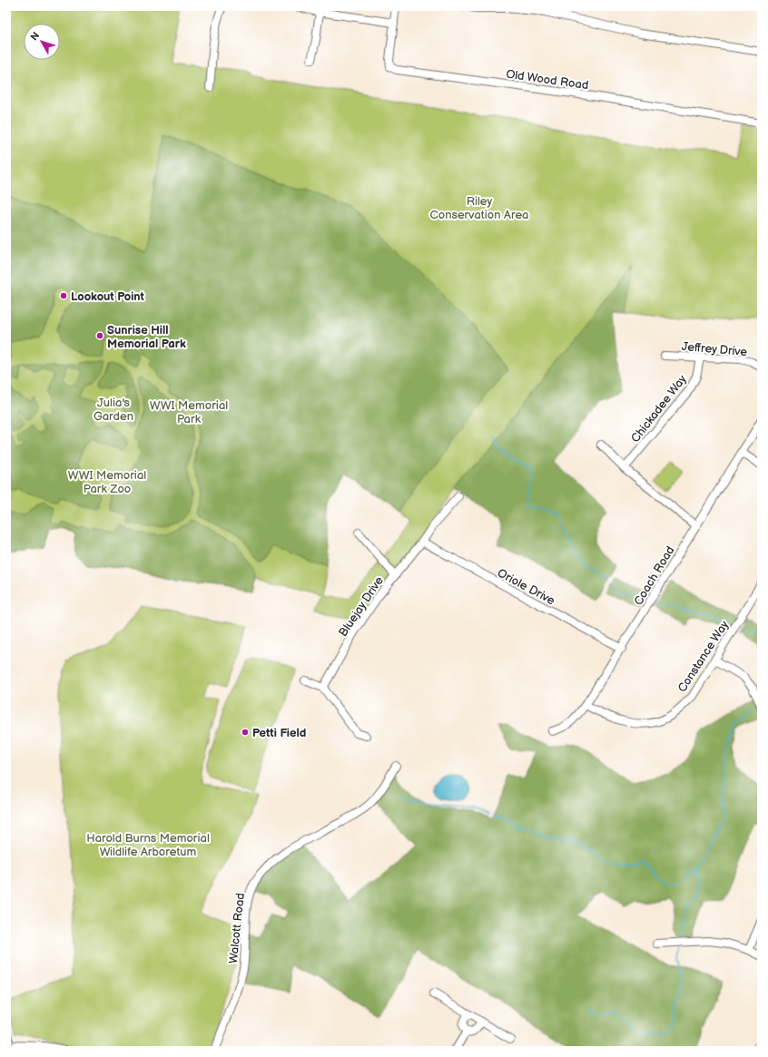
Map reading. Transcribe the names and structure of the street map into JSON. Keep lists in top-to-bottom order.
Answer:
{
  "streets": {
    "street": [
      "Old Wood Road",
      "Jeffrey Drive",
      "Chickadee Way",
      "Coach Road",
      "Oriole Drive",
      "Bluejay Drive",
      "Constance Way",
      "Walcott Road"
    ]
  },
  "crossings": [
    ["Jeffrey Drive", "Chickadee Way"],
    ["Coach Road", "Oriole Drive"],
    ["Coach Road", "Constance Way"],
    ["Oriole Drive", "Bluejay Drive"]
  ],
  "parks": [
    "Riley Conservation Area",
    "Julia's Garden",
    "WWI Memorial Park",
    "WWI Memorial Park Zoo",
    "Harold Burns Memorial Wildlife Arboretum"
  ],
  "places": ["Lookout Point", "Sunrise Hill Memorial Park", "Petti Field"],
  "north": "top left"
}
